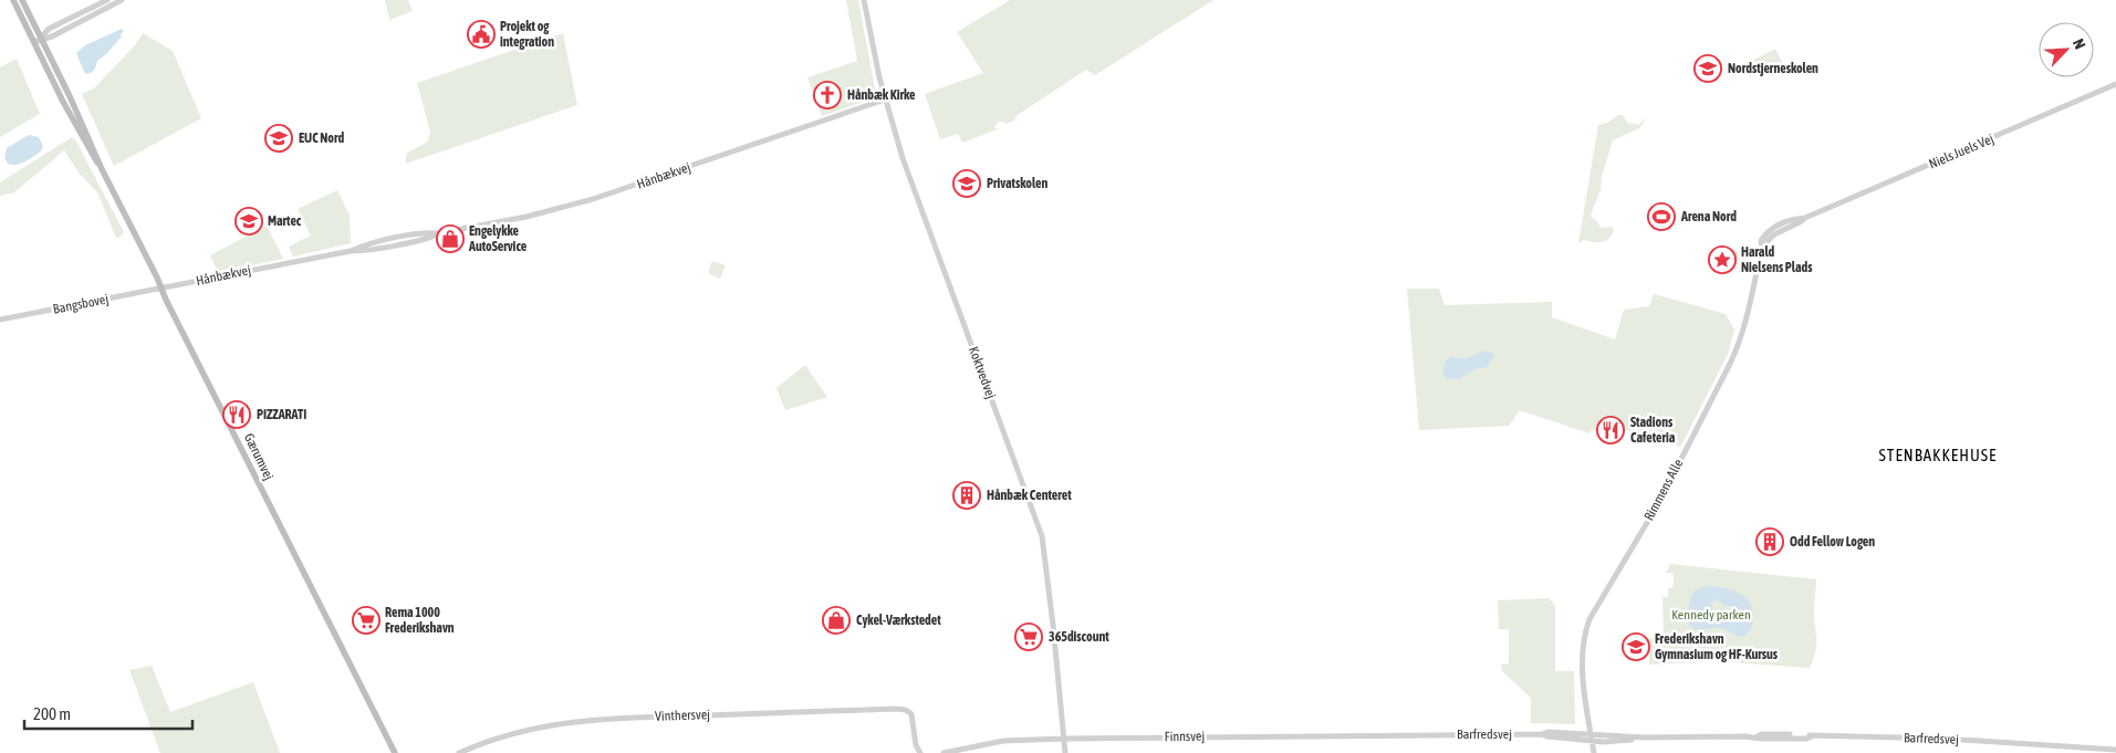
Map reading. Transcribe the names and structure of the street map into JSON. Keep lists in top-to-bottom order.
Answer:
{
  "streets": {
    "main road": ["Gærumvej"],
    "street": [
      "Niels Juels Vej",
      "Hånbækvej",
      "Bangsbovej",
      "Koktvedvej",
      "Rimmens Alle",
      "Vinthersvej",
      "Barfredsvej",
      "Finnsvej"
    ]
  },
  "crossings": [
    ["Niels Juels Vej", "Rimmens Alle"],
    ["Hånbækvej", "Bangsbovej"],
    ["Hånbækvej", "Koktvedvej"],
    ["Hånbækvej", "Gærumvej"],
    ["Bangsbovej", "Gærumvej"],
    ["Koktvedvej", "Finnsvej"],
    ["Rimmens Alle", "Barfredsvej"],
    ["Barfredsvej", "Finnsvej"]
  ],
  "districts": ["STENBAKKEHUSE"],
  "parks": ["Kennedy parken"],
  "places": {
    "public building": ["Projekt og integration"],
    "school or university": [
      "Nordstjerneskolen",
      "EUC Nord",
      "Privatskolen",
      "Martec",
      "Frederikshavn Gymnasium og HF-Kursus"
    ],
    "church": ["Hånbæk Kirke"],
    "sports": ["Arena Nord"],
    "shop": ["Engelykke AutoService", "Cykel-Værkstedet"],
    "place": ["Harald Nielsens Plads"],
    "restaurant": ["PIZZARATI", "Stadions Cafeteria"],
    "building": ["Hånbæk Centeret", "Odd Fellow Logen"],
    "supermarket": ["Rema 1000 Frederikshavn", "365discount"]
  },
  "scale_bar": "200 m",
  "north": "top right"
}
